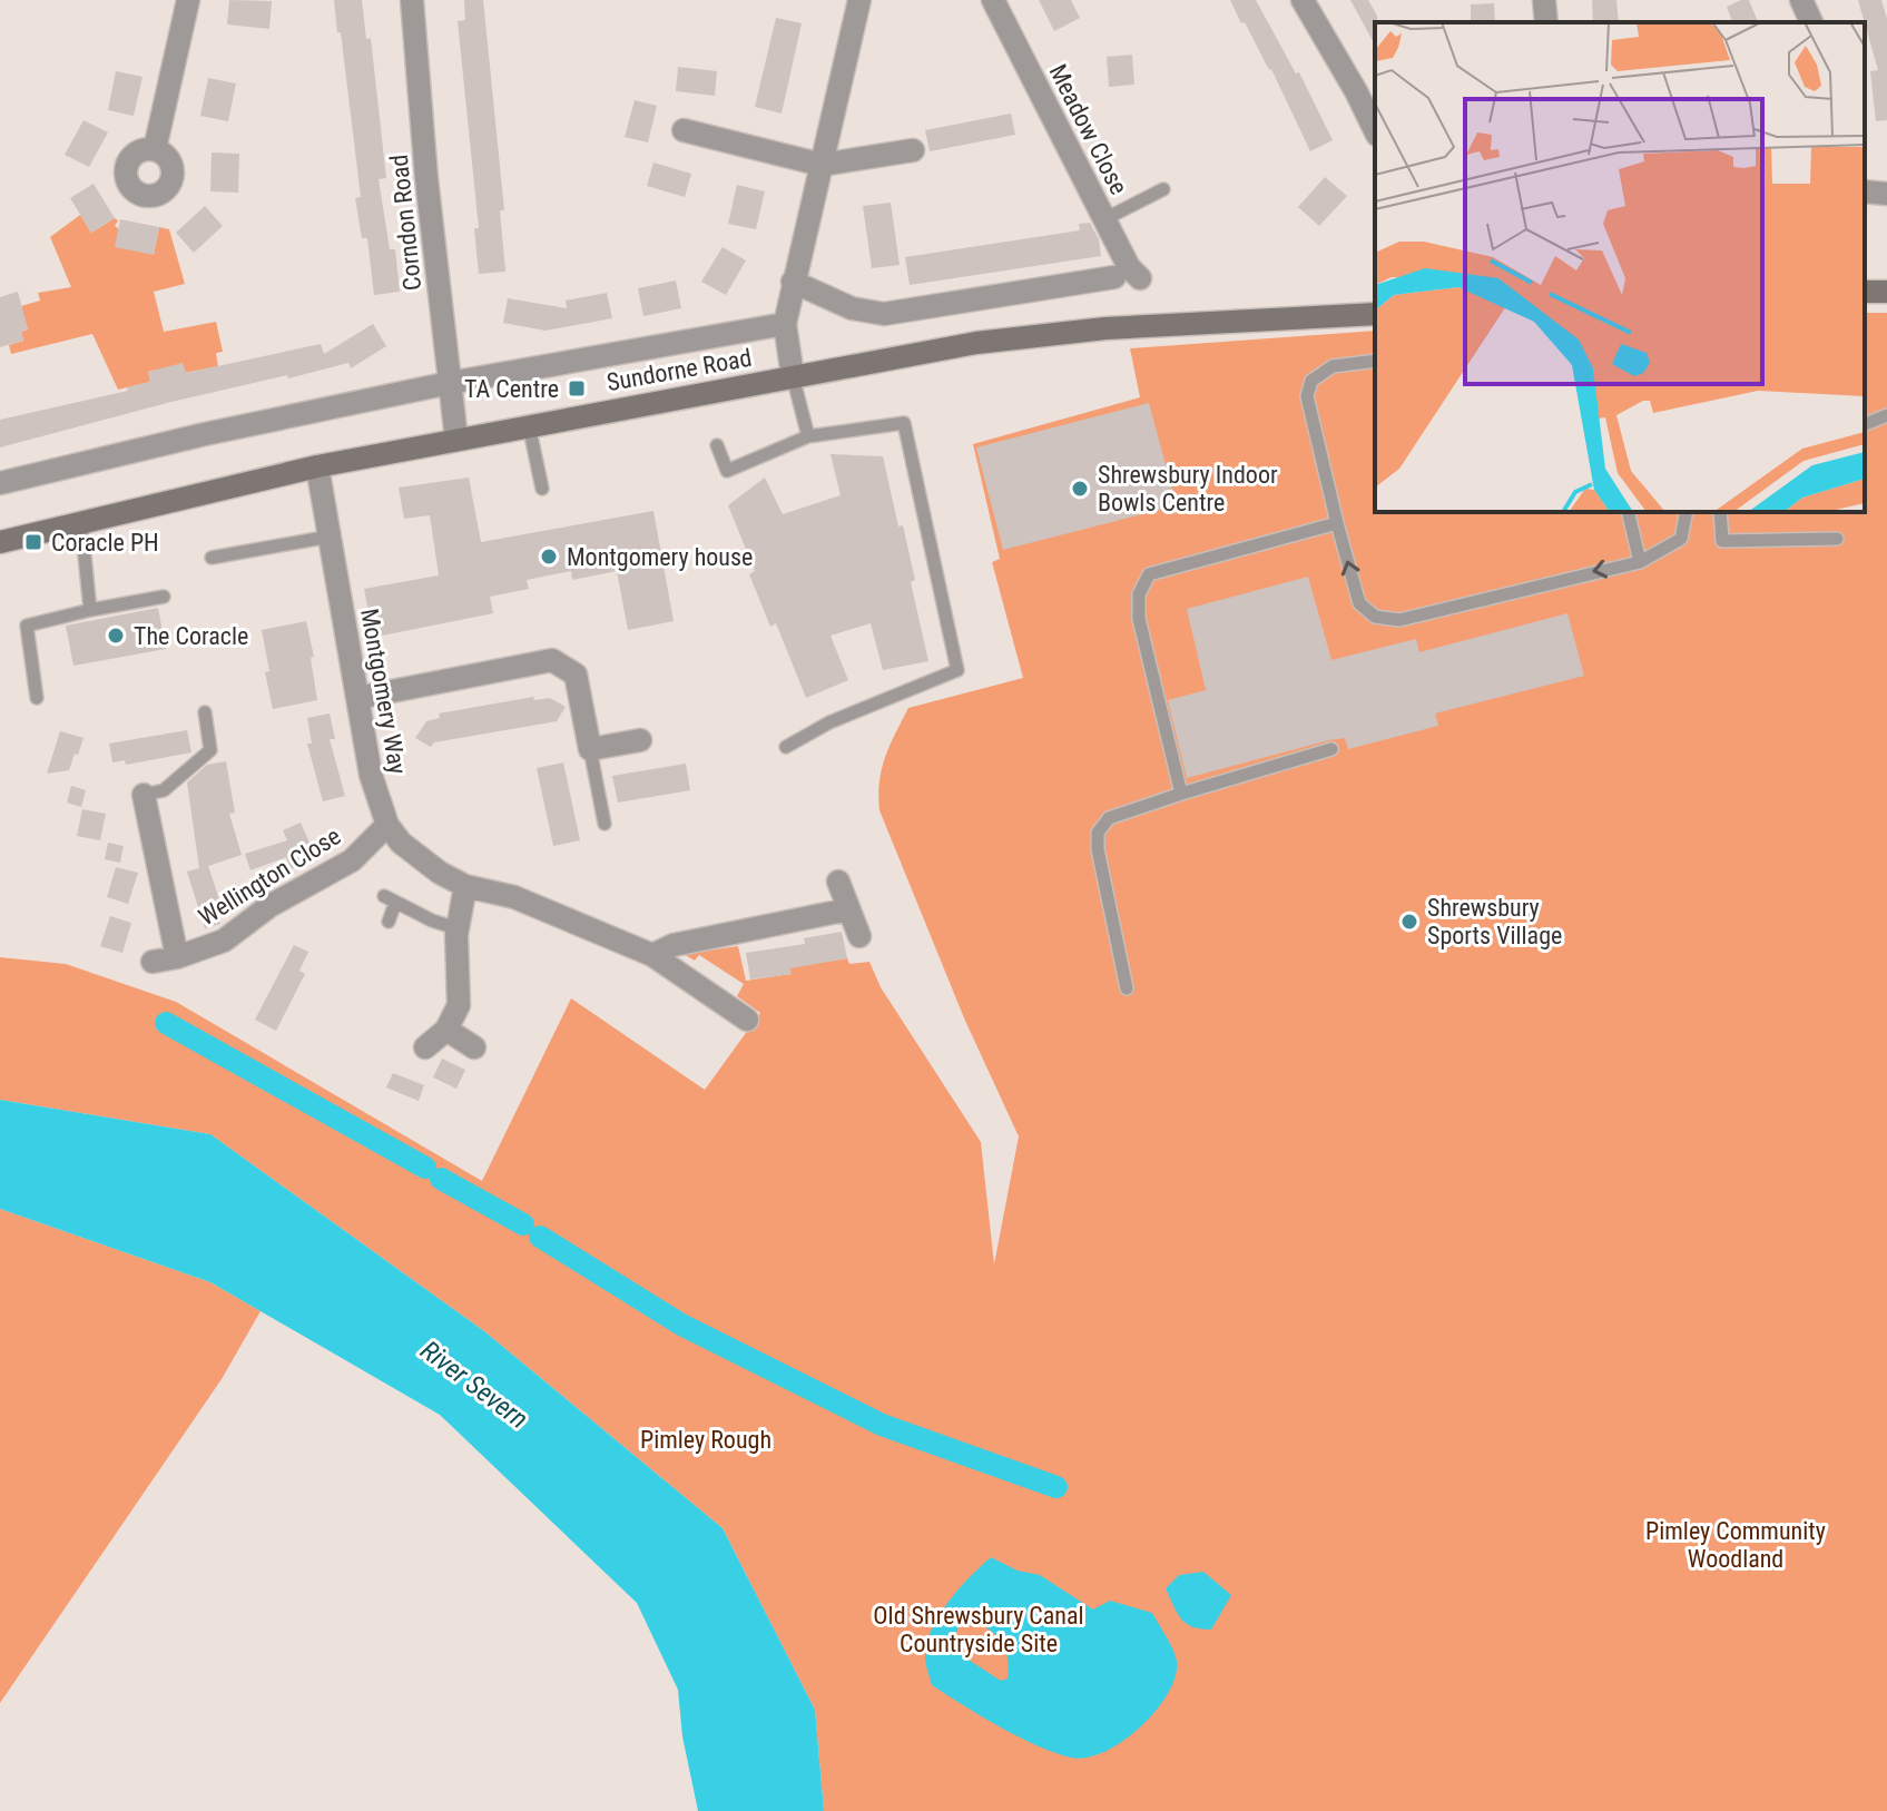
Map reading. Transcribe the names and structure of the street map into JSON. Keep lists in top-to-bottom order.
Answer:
{
  "streets": {
    "main road": ["Sundorne Road"],
    "street": [
      "Meadow Close",
      "Corndon Road",
      "Montgomery Way",
      "Wellington Close"
    ]
  },
  "crossings": [
    ["Corndon Road", "Sundorne Road"],
    ["Sundorne Road", "Montgomery Way"],
    ["Montgomery Way", "Wellington Close"]
  ],
  "water": ["River Severn"],
  "parks": ["Pimley Rough", "Pimley Community Woodland", "Old Shrewsbury Canal Countryside Site"],
  "places": {
    "transit": ["TA Centre", "Coracle PH"],
    "other": [
      "Shrewsbury Indoor Bowls Centre",
      "Montgomery house",
      "The Coracle",
      "Shrewsbury Sports Village"
    ]
  }
}
